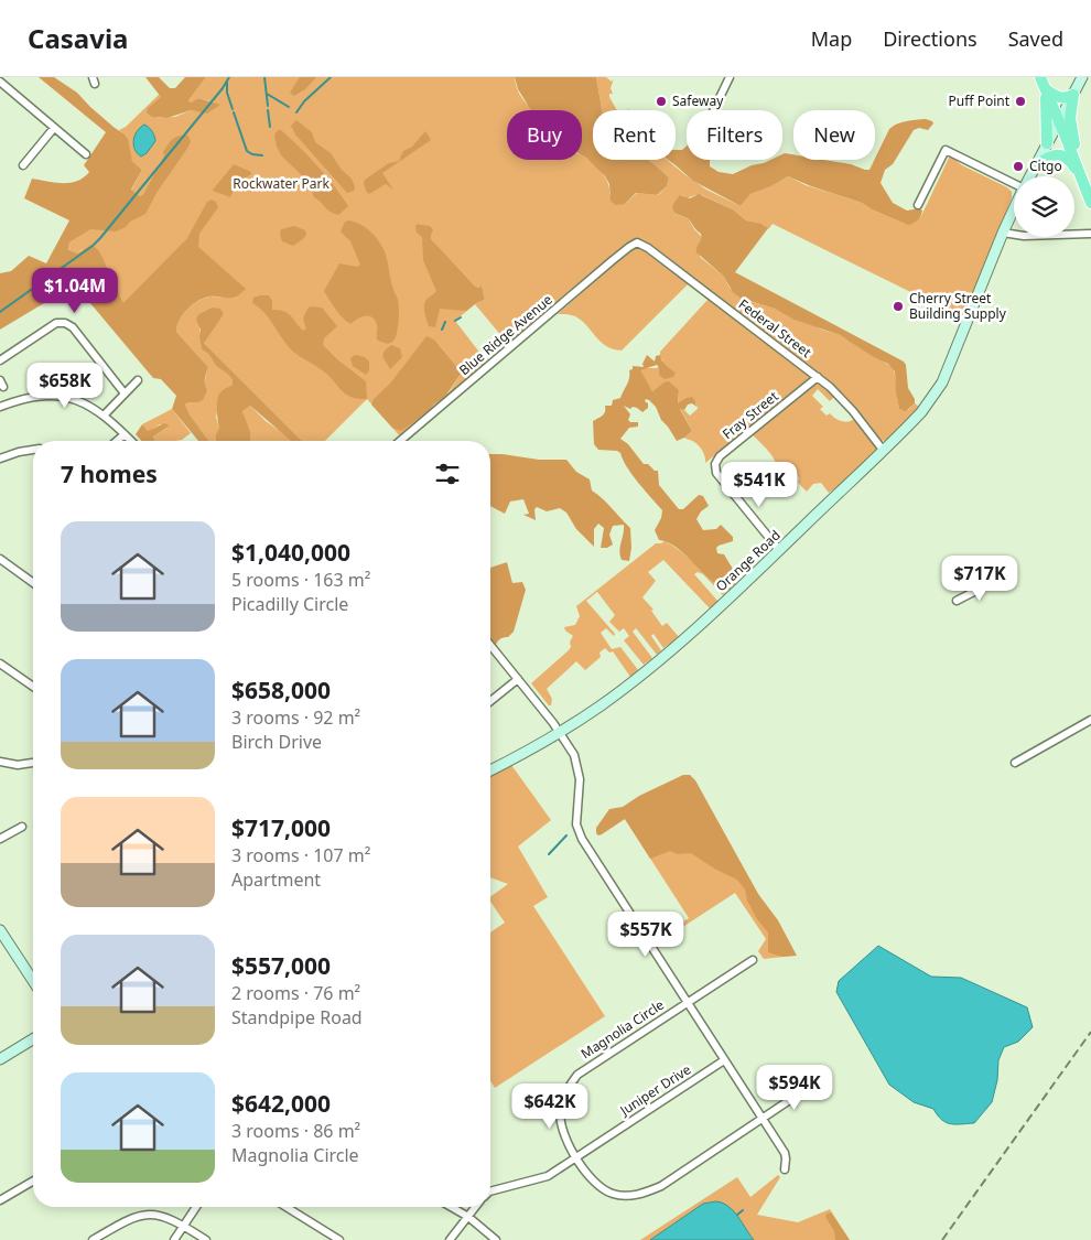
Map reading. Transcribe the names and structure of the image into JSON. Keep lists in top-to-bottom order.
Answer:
{
  "streets": {
    "main road": ["Orange Road"],
    "street": [
      "Federal Street",
      "Blue Ridge Avenue",
      "Fray Street",
      "Magnolia Circle",
      "Juniper Drive"
    ]
  },
  "crossings": [
    ["Federal Street", "Blue Ridge Avenue"],
    ["Federal Street", "Fray Street"],
    ["Federal Street", "Orange Road"],
    ["Fray Street", "Orange Road"],
    ["Magnolia Circle", "Juniper Drive"]
  ],
  "parks": ["Rockwater Park"],
  "places": [
    "Safeway",
    "Puff Point",
    "Citgo",
    "Cherry Street Building Supply"
  ],
  "page": {
    "header": "Casavia",
    "nav": ["Map", "Directions", "Saved"],
    "chip": [
      "Buy",
      "Rent",
      "Filters",
      "New"
    ],
    "price": [
      "$1.04M",
      "$658K",
      "$541K",
      "$717K",
      "$557K",
      "$594K",
      "$642K"
    ],
    "heading": "7 homes",
    "list": [
      {
        "name": "$1,040,000",
        "note": "5 rooms · 163 m² · Picadilly Circle"
      },
      {
        "name": "$658,000",
        "note": "3 rooms · 92 m² · Birch Drive"
      },
      {
        "name": "$717,000",
        "note": "3 rooms · 107 m² · Apartment"
      },
      {
        "name": "$557,000",
        "note": "2 rooms · 76 m² · Standpipe Road"
      },
      {
        "name": "$642,000",
        "note": "3 rooms · 86 m² · Magnolia Circle"
      }
    ]
  }
}
